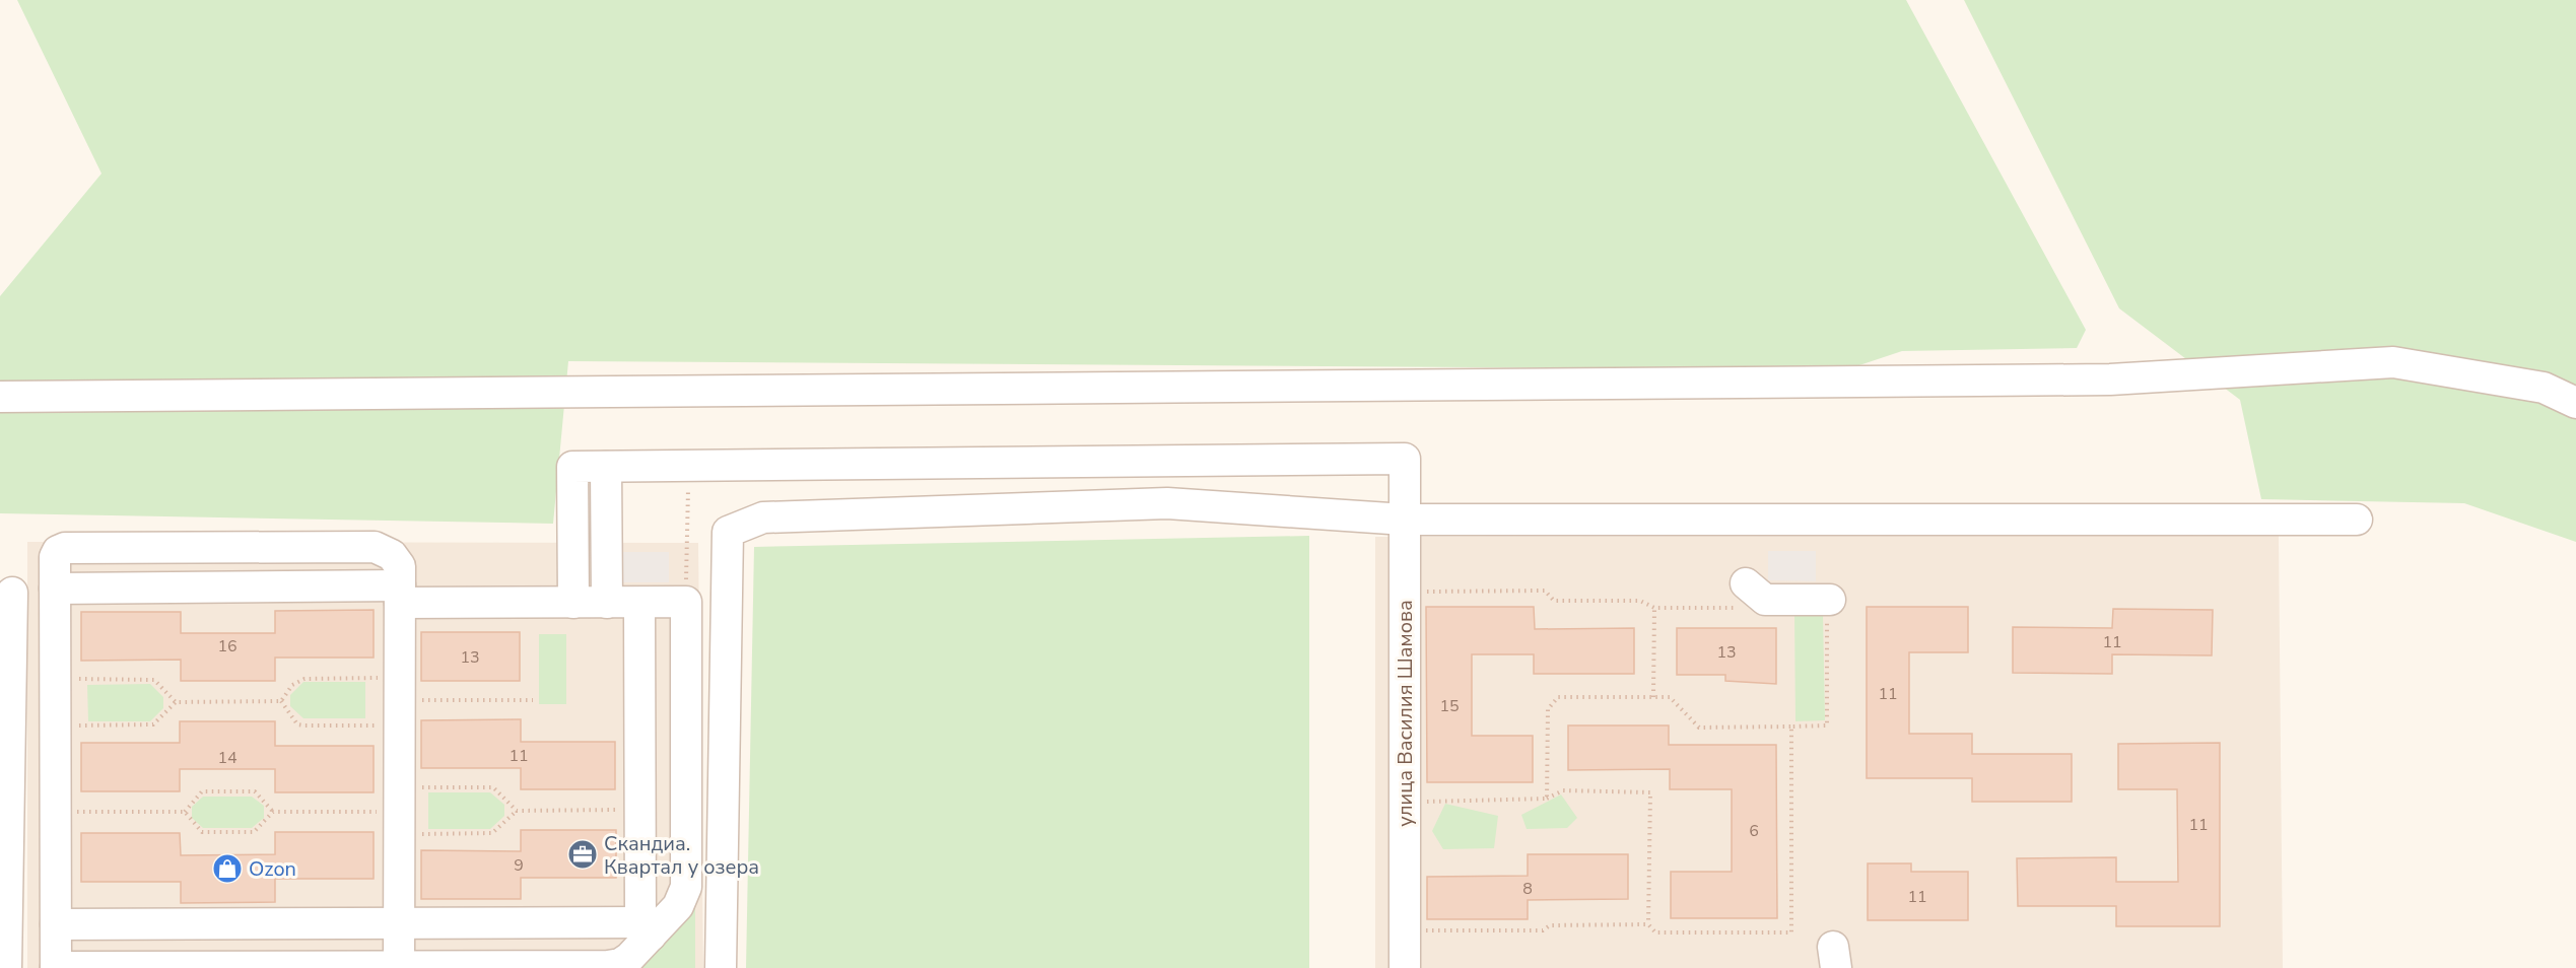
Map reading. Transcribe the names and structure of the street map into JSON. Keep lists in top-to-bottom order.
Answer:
{
  "streets": {
    "street": ["улица Василия Шамова"]
  },
  "places": {
    "office": ["Скандиа. Квартал у озера"],
    "shop": ["Ozon"]
  },
  "house_numbers": [
    "11",
    "16",
    "13",
    "13",
    "11",
    "15",
    "11",
    "14",
    "11",
    "6",
    "9",
    "8",
    "11"
  ]
}
